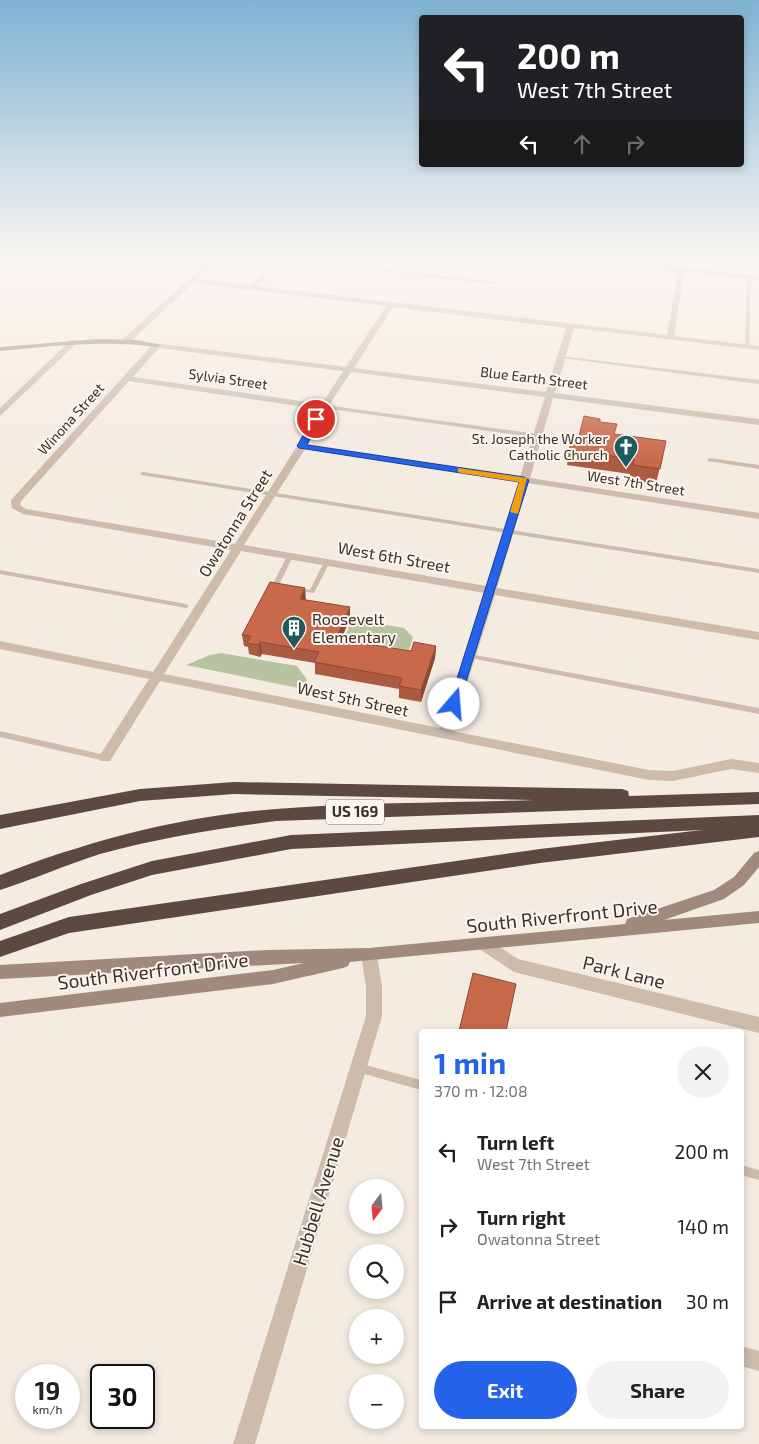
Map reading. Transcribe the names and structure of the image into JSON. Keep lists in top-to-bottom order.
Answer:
{
  "streets": {
    "highway": ["US 169"],
    "main road": ["South Riverfront Drive"],
    "street": [
      "Blue Earth Street",
      "Sylvia Street",
      "Winona Street",
      "West 7th Street",
      "Owatonna Street",
      "West 6th Street",
      "West 5th Street",
      "Park Lane",
      "Hubbell Avenue"
    ]
  },
  "crossings": [
    ["Blue Earth Street", "Winona Street"],
    ["Blue Earth Street", "Owatonna Street"],
    ["Sylvia Street", "Winona Street"],
    ["Sylvia Street", "Owatonna Street"],
    ["Winona Street", "West 6th Street"],
    ["West 7th Street", "Owatonna Street"],
    ["Owatonna Street", "West 6th Street"],
    ["Owatonna Street", "West 5th Street"],
    ["South Riverfront Drive", "Park Lane"],
    ["South Riverfront Drive", "Hubbell Avenue"]
  ],
  "places": {
    "church": ["St. Joseph the Worker Catholic Church"],
    "building": ["Roosevelt Elementary"]
  },
  "north": "bottom",
  "page": {
    "turn": ["200 m", "West 7th Street"],
    "heading": ["1 min", "370 m · 12:08"],
    "list": [
      {
        "name": "Turn left",
        "note": "West 7th Street",
        "value": "200 m"
      },
      {
        "name": "Turn right",
        "note": "Owatonna Street",
        "value": "140 m"
      },
      {
        "name": "Arrive at destination",
        "value": "30 m"
      }
    ],
    "map_buttons": ["+", "−"],
    "buttons": ["Exit", "Share"],
    "speed": "19 km/h",
    "limit": "30"
  }
}
